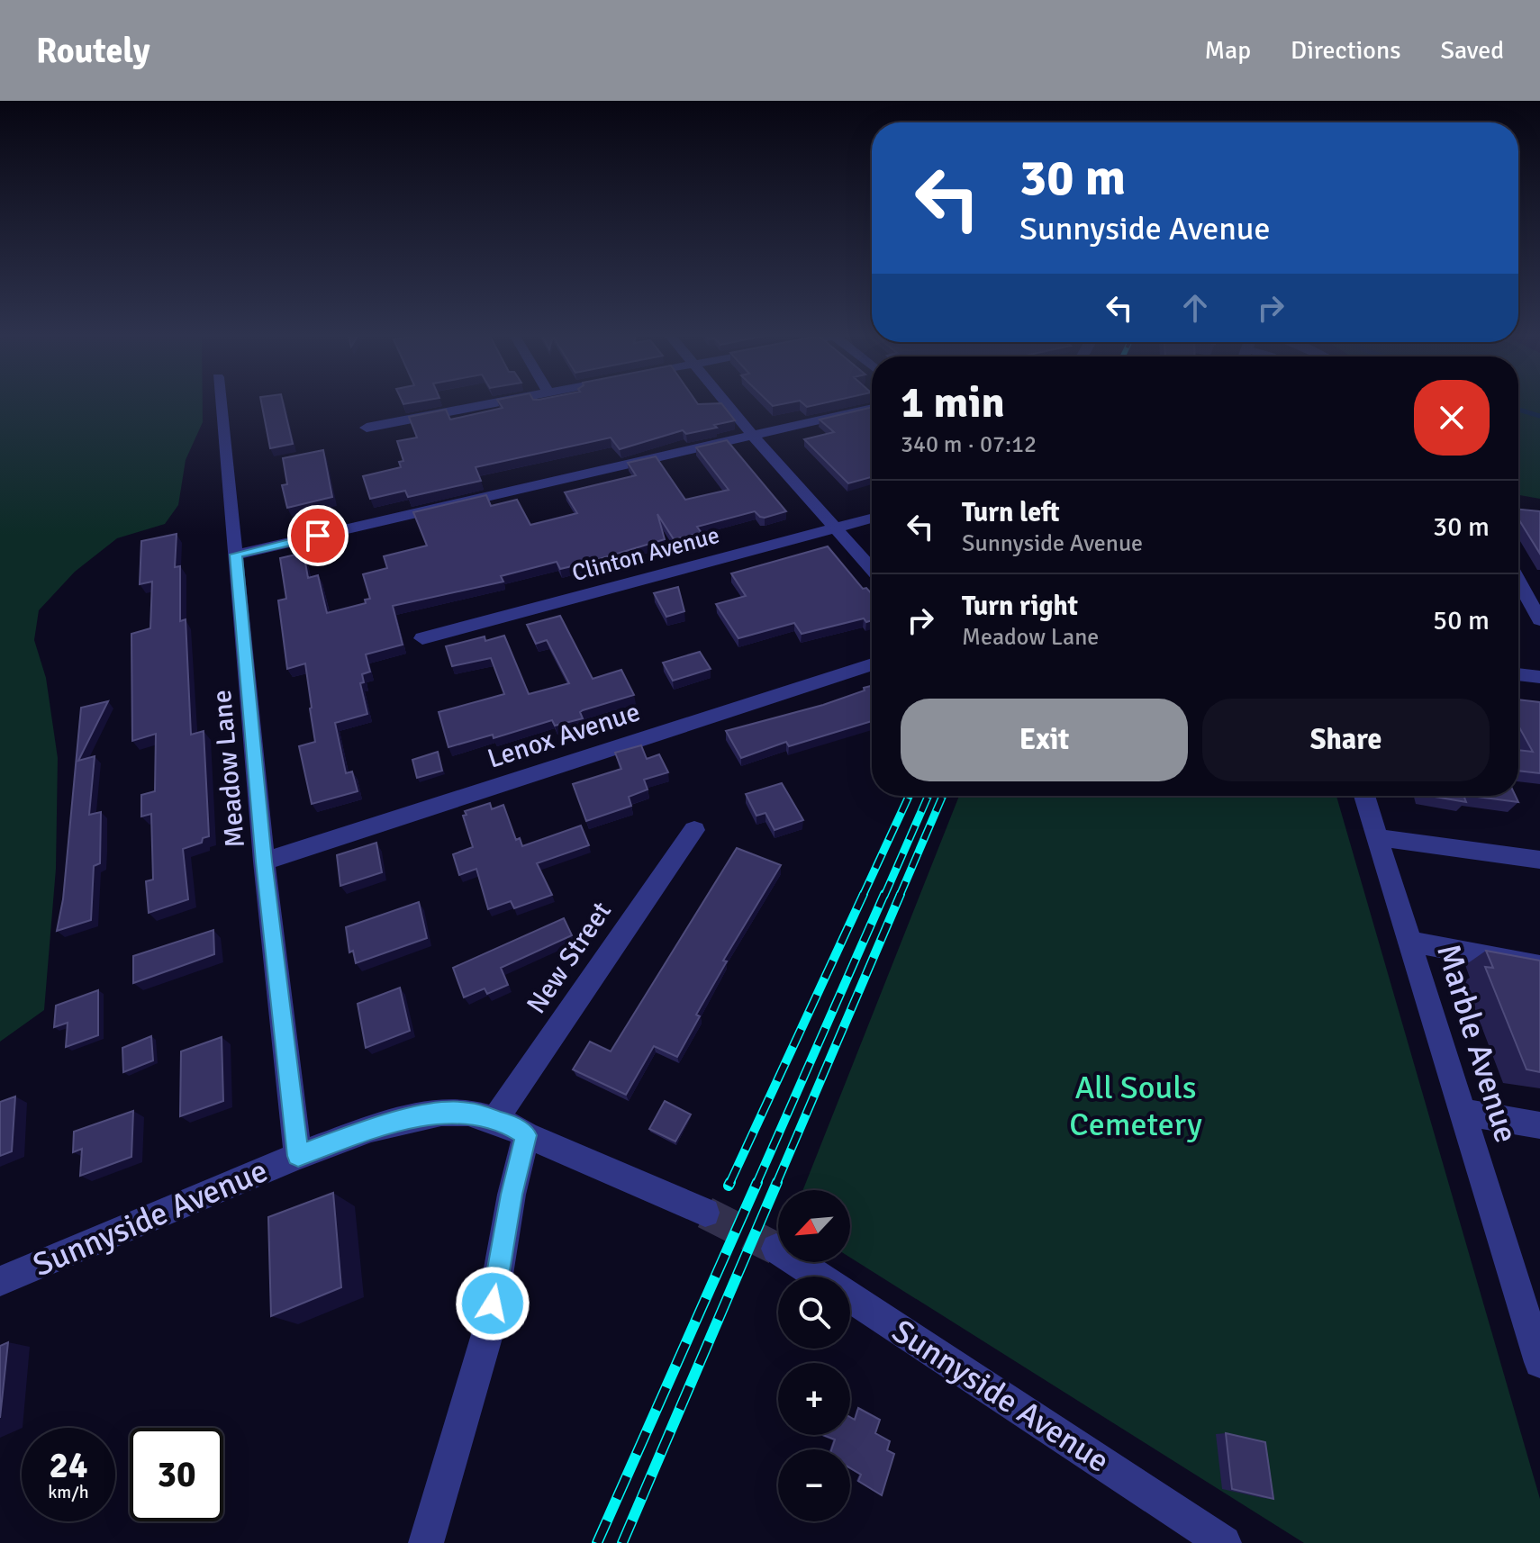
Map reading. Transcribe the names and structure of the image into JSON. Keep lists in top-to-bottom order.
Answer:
{
  "streets": {
    "street": [
      "Clinton Avenue",
      "Lenox Avenue",
      "Meadow Lane",
      "New Street",
      "Marble Avenue",
      "Sunnyside Avenue"
    ]
  },
  "crossings": [
    ["Lenox Avenue", "Meadow Lane"],
    ["Meadow Lane", "Sunnyside Avenue"],
    ["New Street", "Sunnyside Avenue"]
  ],
  "parks": ["All Souls Cemetery"],
  "north": "bottom left",
  "page": {
    "header": "Routely",
    "nav": ["Map", "Directions", "Saved"],
    "turn": ["30 m", "Sunnyside Avenue"],
    "heading": ["1 min", "340 m · 07:12"],
    "list": [
      {
        "name": "Turn left",
        "note": "Sunnyside Avenue",
        "value": "30 m"
      },
      {
        "name": "Turn right",
        "note": "Meadow Lane",
        "value": "50 m"
      }
    ],
    "buttons": ["Exit", "Share"],
    "map_buttons": ["+", "−"],
    "speed": "24 km/h",
    "limit": "30"
  }
}
